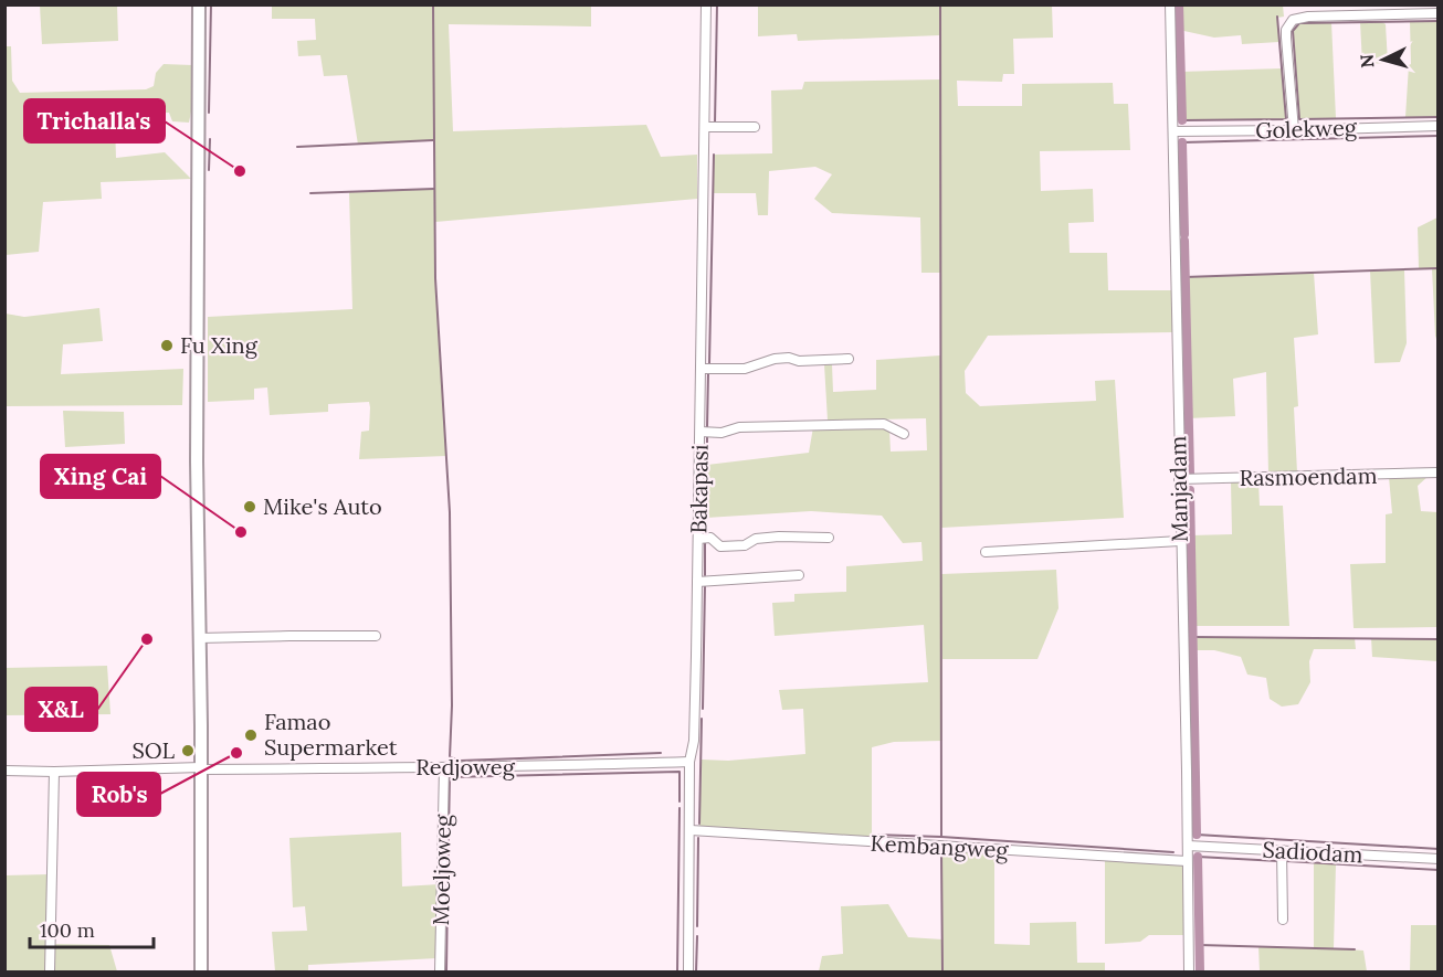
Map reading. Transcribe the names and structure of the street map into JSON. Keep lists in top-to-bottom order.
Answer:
{
  "streets": {
    "street": [
      "Golekweg",
      "Rasmoendam",
      "Bakapasi",
      "Manjadam",
      "Redjoweg",
      "Kembangweg",
      "Sadiodam",
      "Moeljoweg"
    ]
  },
  "crossings": [
    ["Golekweg", "Manjadam"],
    ["Rasmoendam", "Manjadam"],
    ["Bakapasi", "Redjoweg"],
    ["Bakapasi", "Kembangweg"],
    ["Manjadam", "Kembangweg"],
    ["Manjadam", "Sadiodam"],
    ["Redjoweg", "Moeljoweg"]
  ],
  "places": [
    "Trichalla's",
    "Fu Xing",
    "Mike's Auto",
    "Xing Cai",
    "X&L",
    "Famao Supermarket",
    "SOL",
    "Rob's"
  ],
  "scale_bar": "100 m",
  "north": "left"
}
